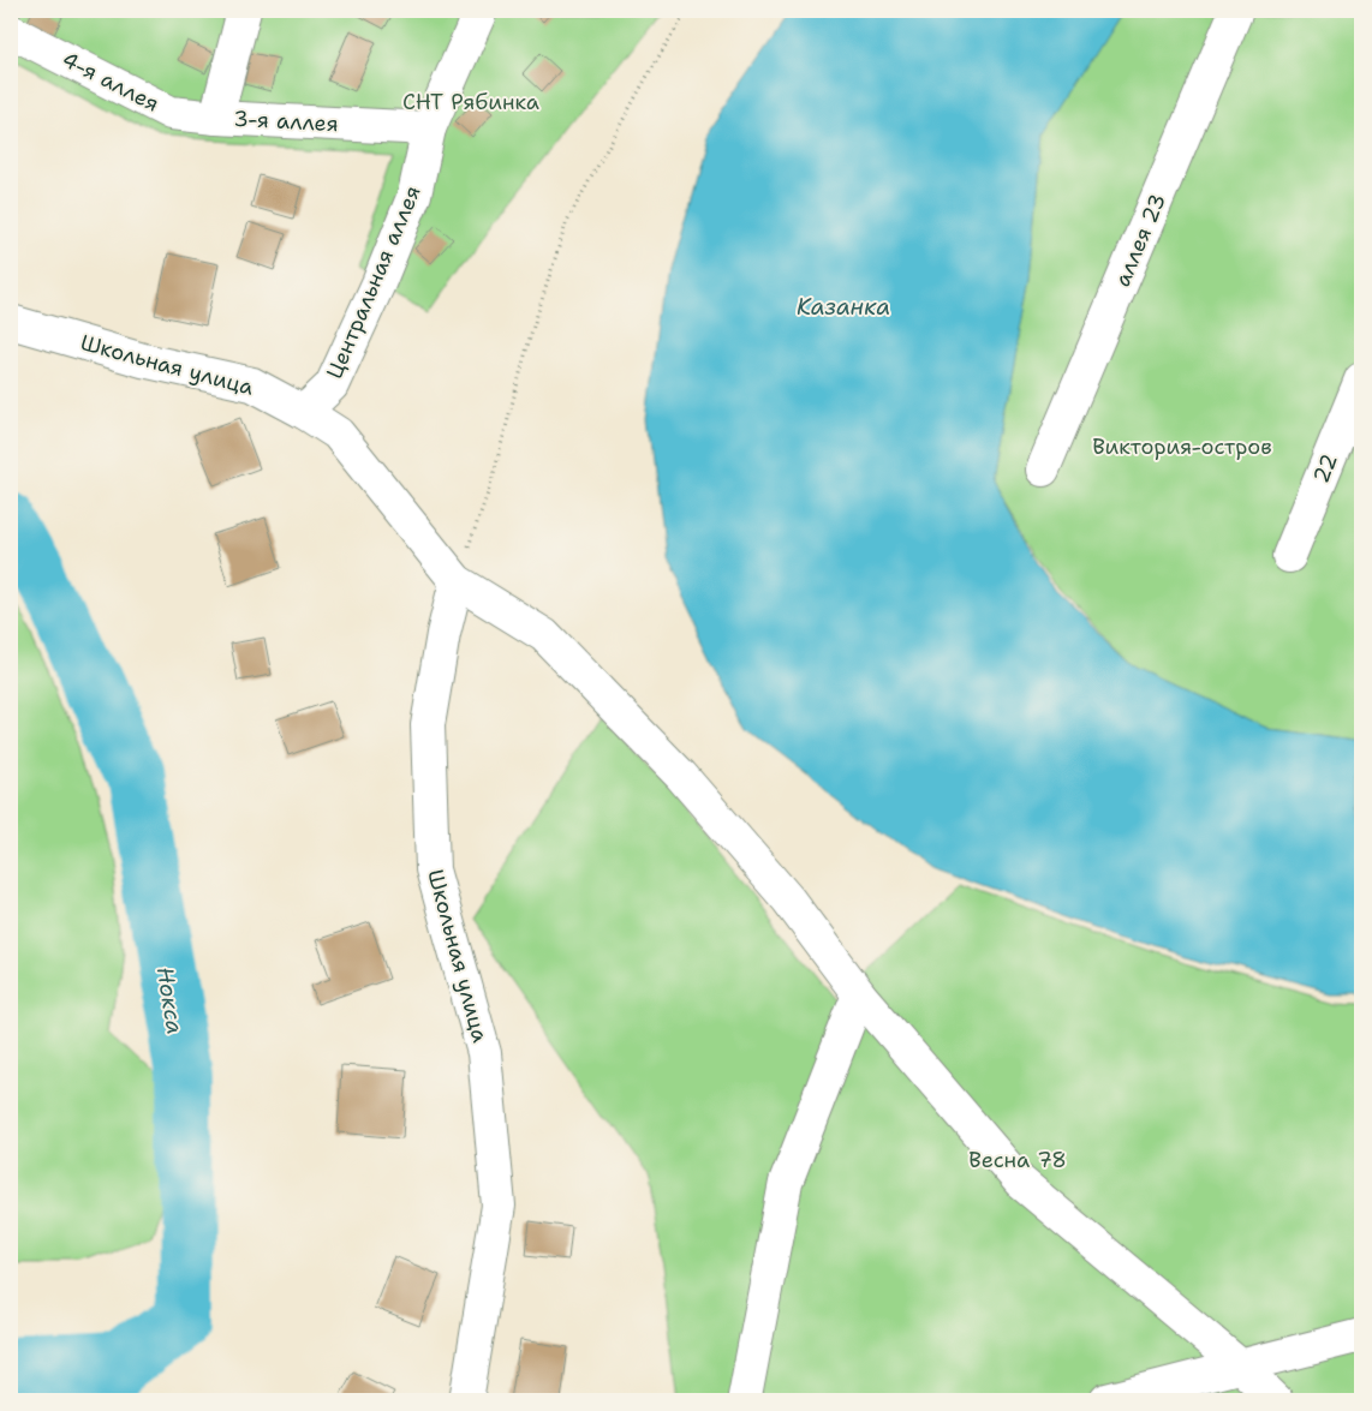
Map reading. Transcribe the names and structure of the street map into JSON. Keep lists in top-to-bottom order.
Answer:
{
  "streets": {
    "street": [
      "4-я аллея",
      "3-я аллея",
      "аллея 23",
      "Центральная аллея",
      "Школьная улица",
      "22"
    ]
  },
  "crossings": [
    ["4-я аллея", "3-я аллея"],
    ["3-я аллея", "Центральная аллея"],
    ["Центральная аллея", "Школьная улица"]
  ],
  "water": ["Казанка", "Нокса"],
  "parks": ["СНТ Рябинка", "Виктория-остров", "Весна 78"]
}
